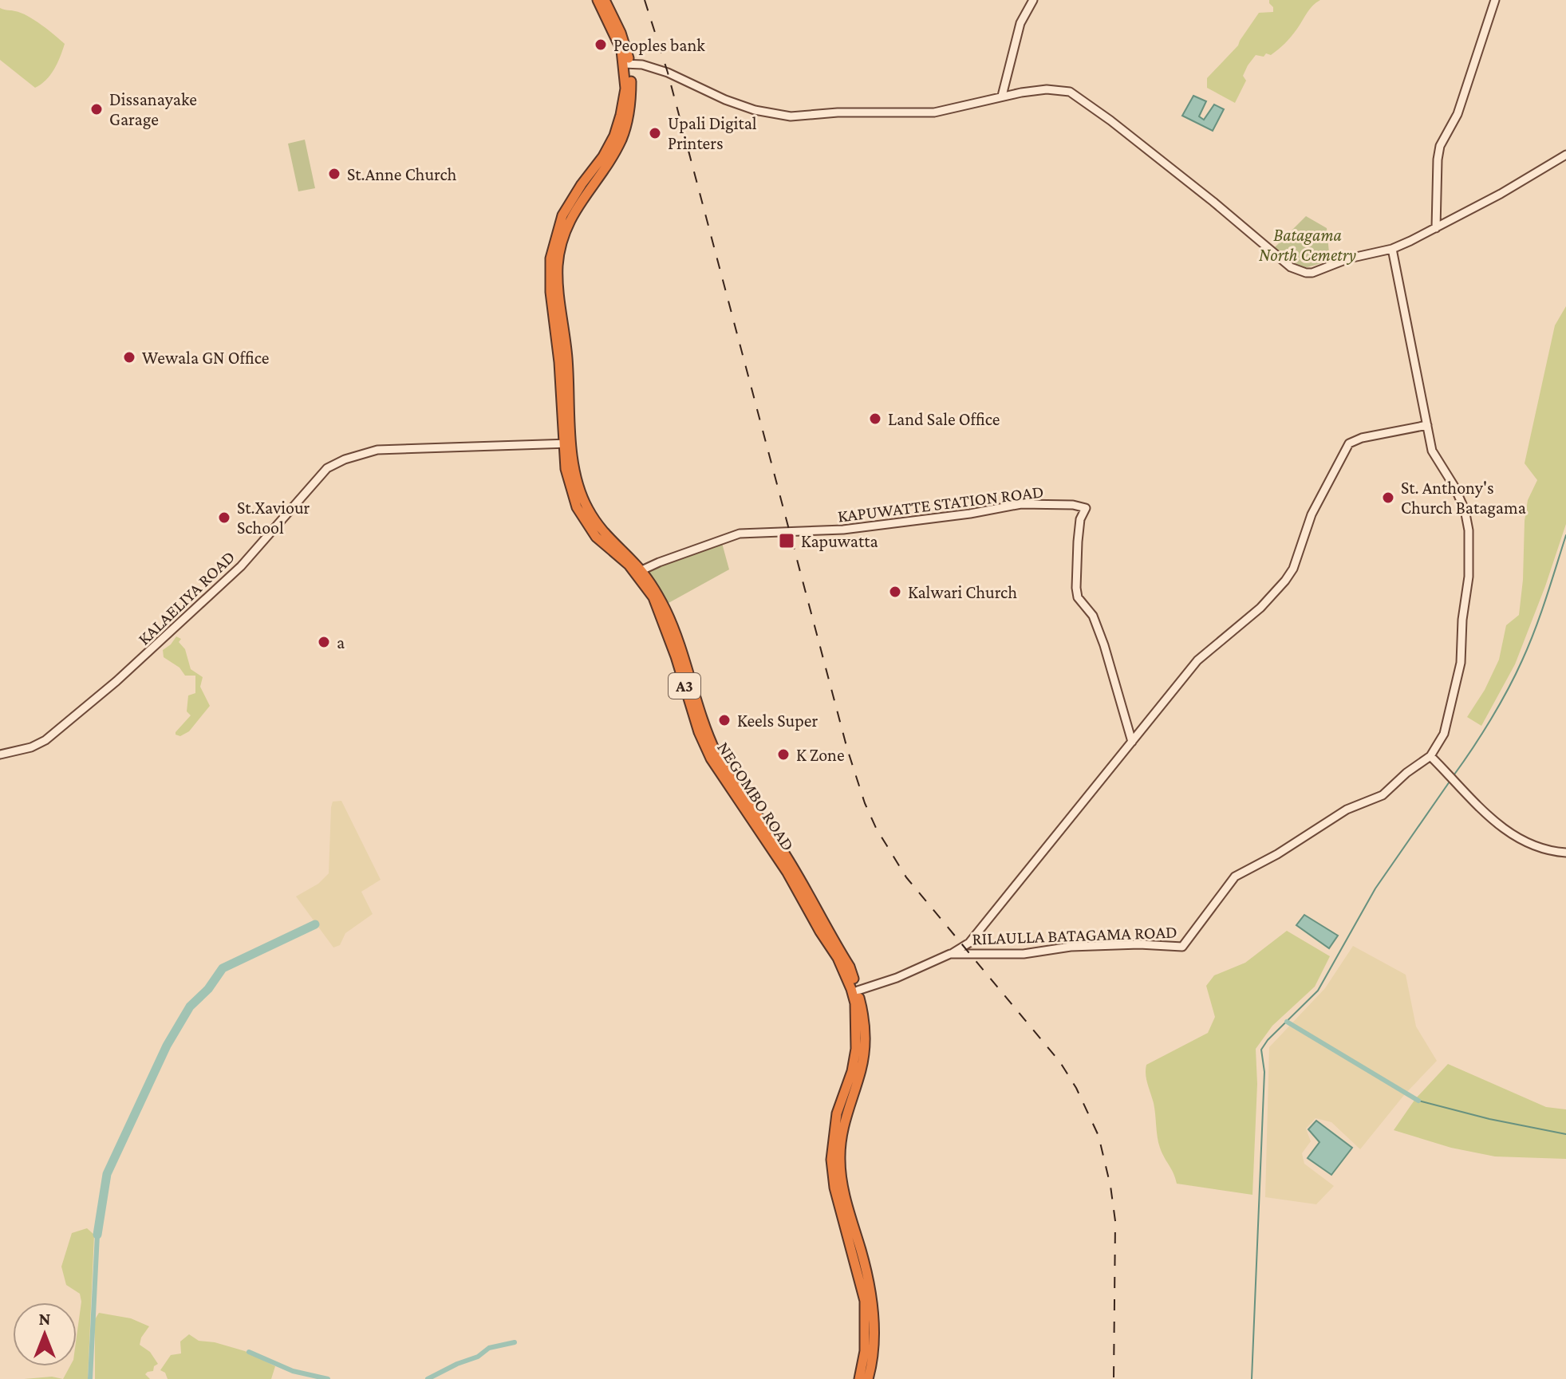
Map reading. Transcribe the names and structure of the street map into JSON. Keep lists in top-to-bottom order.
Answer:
{
  "streets": {
    "highway": ["A3", "NEGOMBO ROAD"],
    "street": ["KAPUWATTE STATION ROAD", "KALAELIYA ROAD", "RILAULLA BATAGAMA ROAD"]
  },
  "crossings": [
    ["KAPUWATTE STATION ROAD", "NEGOMBO ROAD"],
    ["KALAELIYA ROAD", "NEGOMBO ROAD"],
    ["NEGOMBO ROAD", "RILAULLA BATAGAMA ROAD"]
  ],
  "parks": ["Batagama North Cemetry"],
  "places": {
    "other": [
      "Peoples bank",
      "Dissanayake Garage",
      "Upali Digital Printers",
      "St.Anne Church",
      "Wewala GN Office",
      "Land Sale Office",
      "St. Anthony's Church Batagama",
      "St.Xaviour School",
      "Kalwari Church",
      "a",
      "Keels Super",
      "K Zone"
    ],
    "transit": ["Kapuwatta"]
  },
  "north": "top"
}
